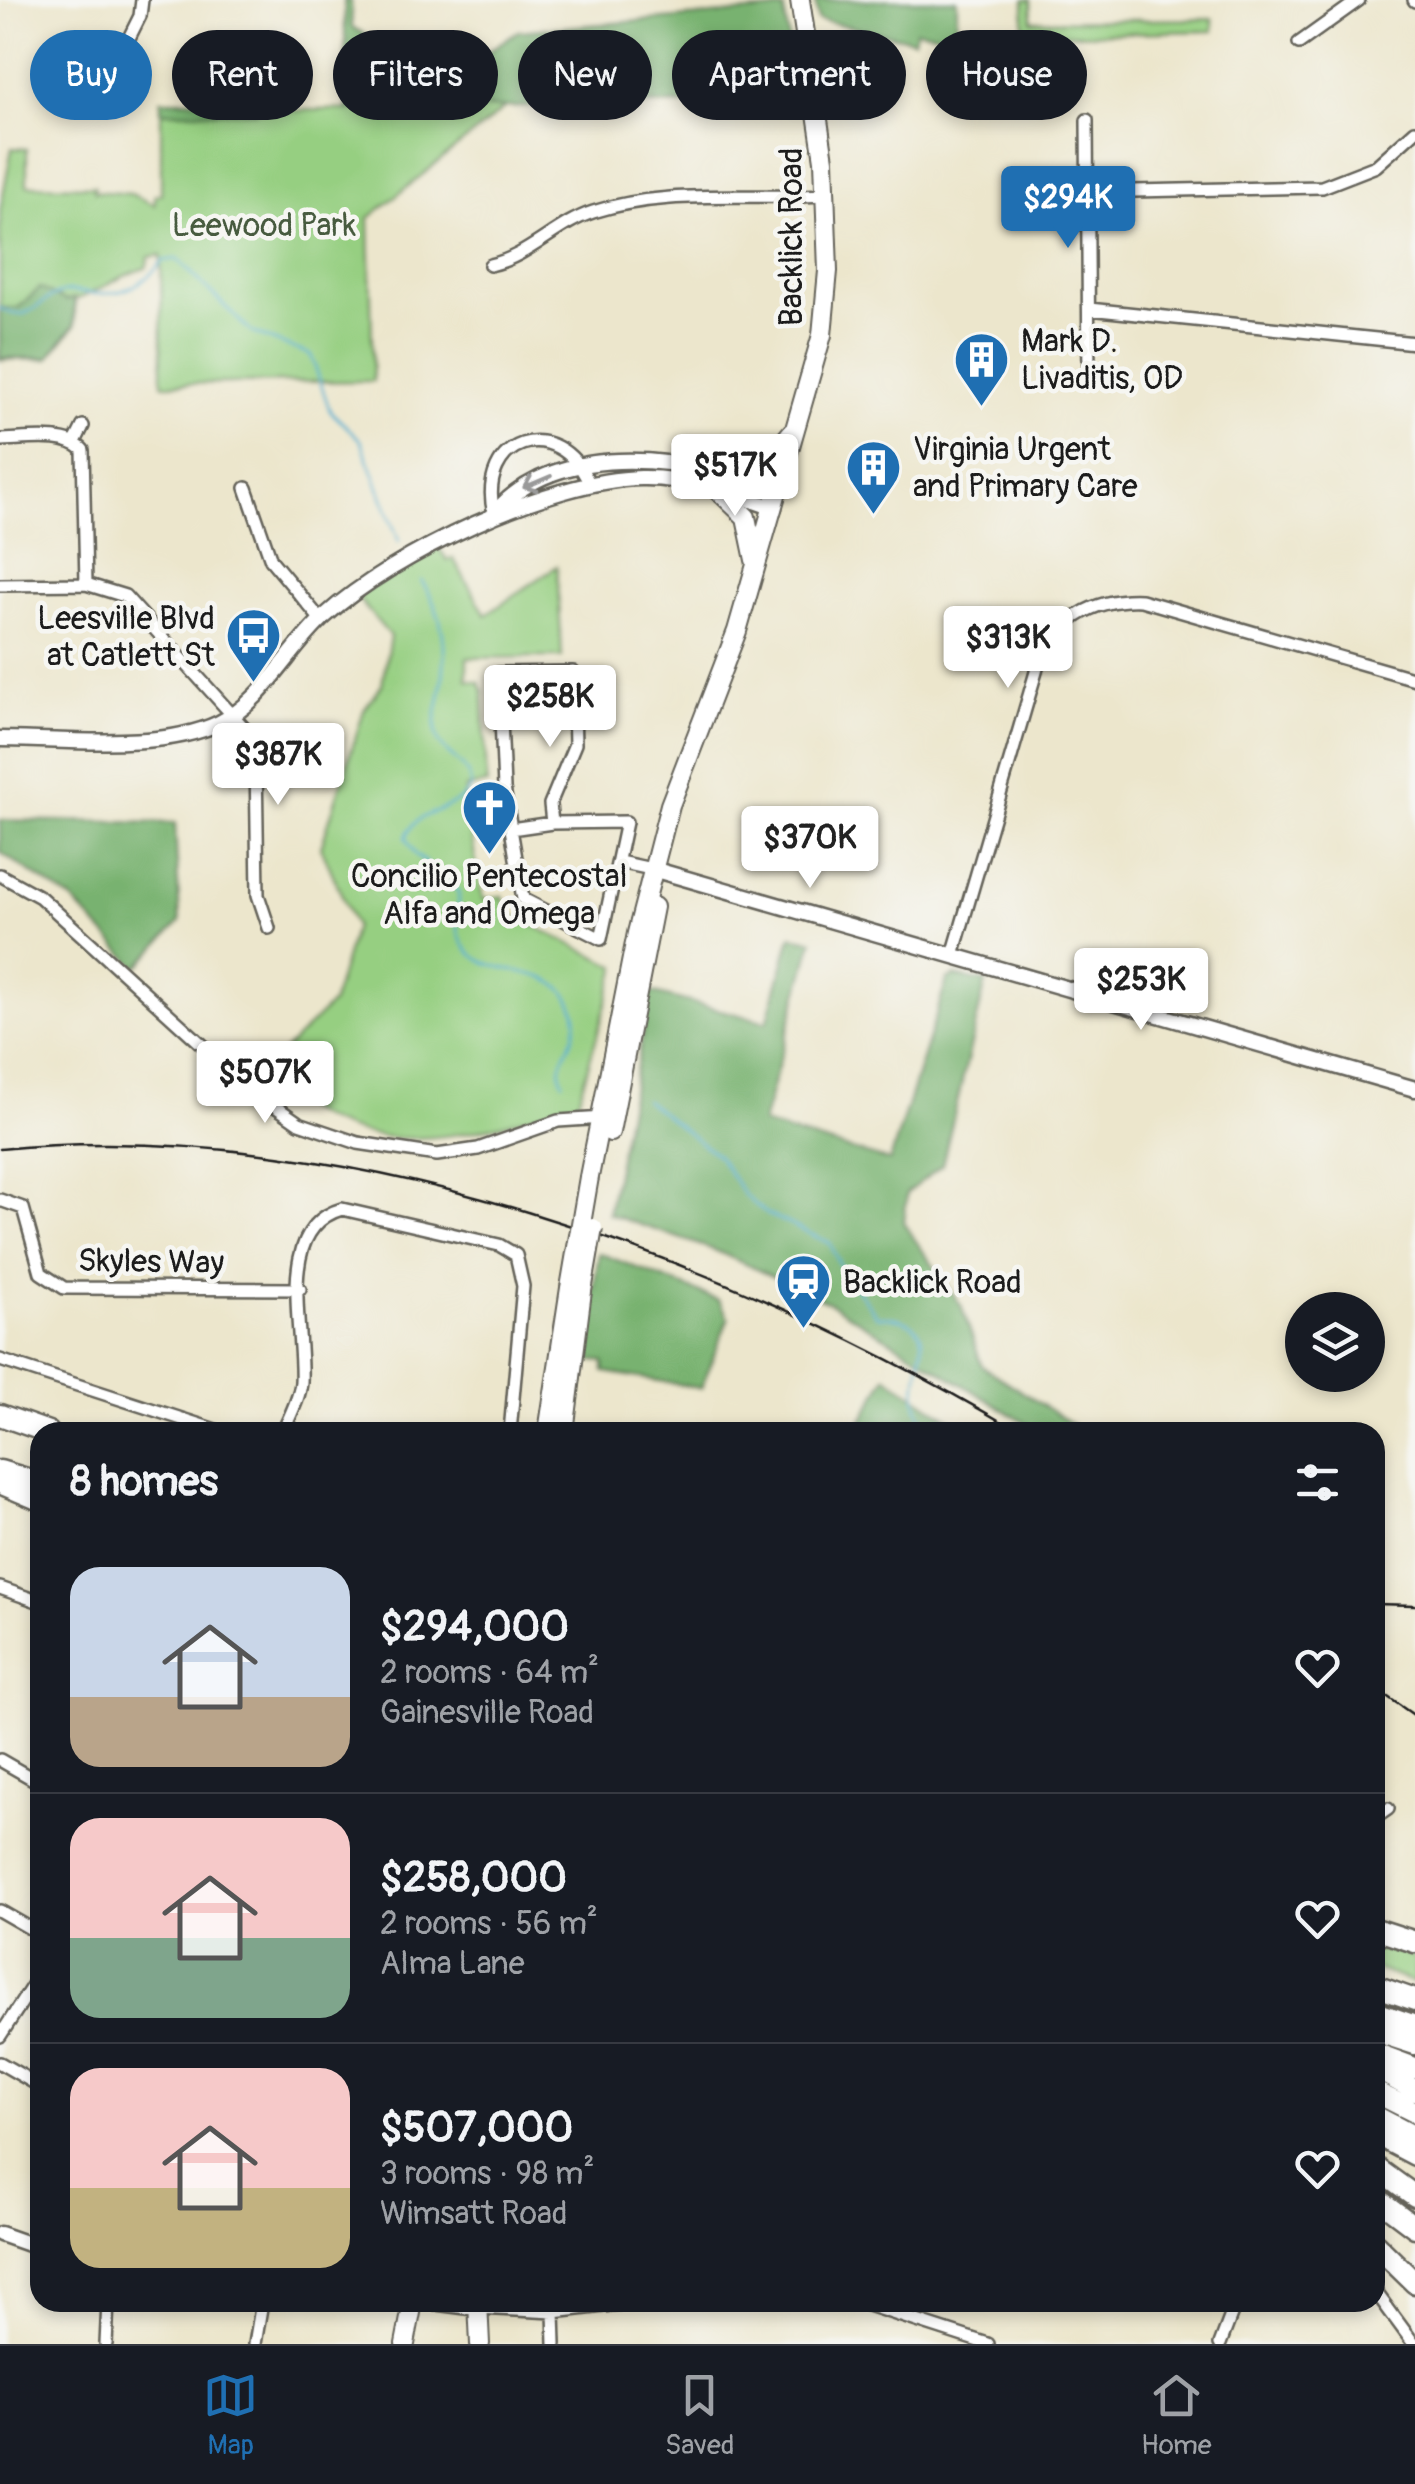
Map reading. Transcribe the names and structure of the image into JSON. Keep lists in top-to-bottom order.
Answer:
{
  "streets": {
    "main road": ["Backlick Road"],
    "street": ["Skyles Way"]
  },
  "parks": ["Leewood Park"],
  "places": {
    "building": ["Mark D. Livaditis, OD", "Virginia Urgent and Primary Care"],
    "bus stop": ["Leesville Blvd at Catlett St"],
    "church": ["Concilio Pentecostal Alfa and Omega"],
    "station": ["Backlick Road"]
  },
  "page": {
    "chip": [
      "Buy",
      "Rent",
      "Filters",
      "New",
      "Apartment",
      "House"
    ],
    "price": [
      "$294K",
      "$517K",
      "$313K",
      "$258K",
      "$387K",
      "$370K",
      "$253K",
      "$507K"
    ],
    "heading": "8 homes",
    "list": [
      {
        "name": "$294,000",
        "note": "2 rooms · 64 m² · Gainesville Road"
      },
      {
        "name": "$258,000",
        "note": "2 rooms · 56 m² · Alma Lane"
      },
      {
        "name": "$507,000",
        "note": "3 rooms · 98 m² · Wimsatt Road"
      }
    ],
    "tabs": ["Map", "Saved", "Home"]
  }
}
